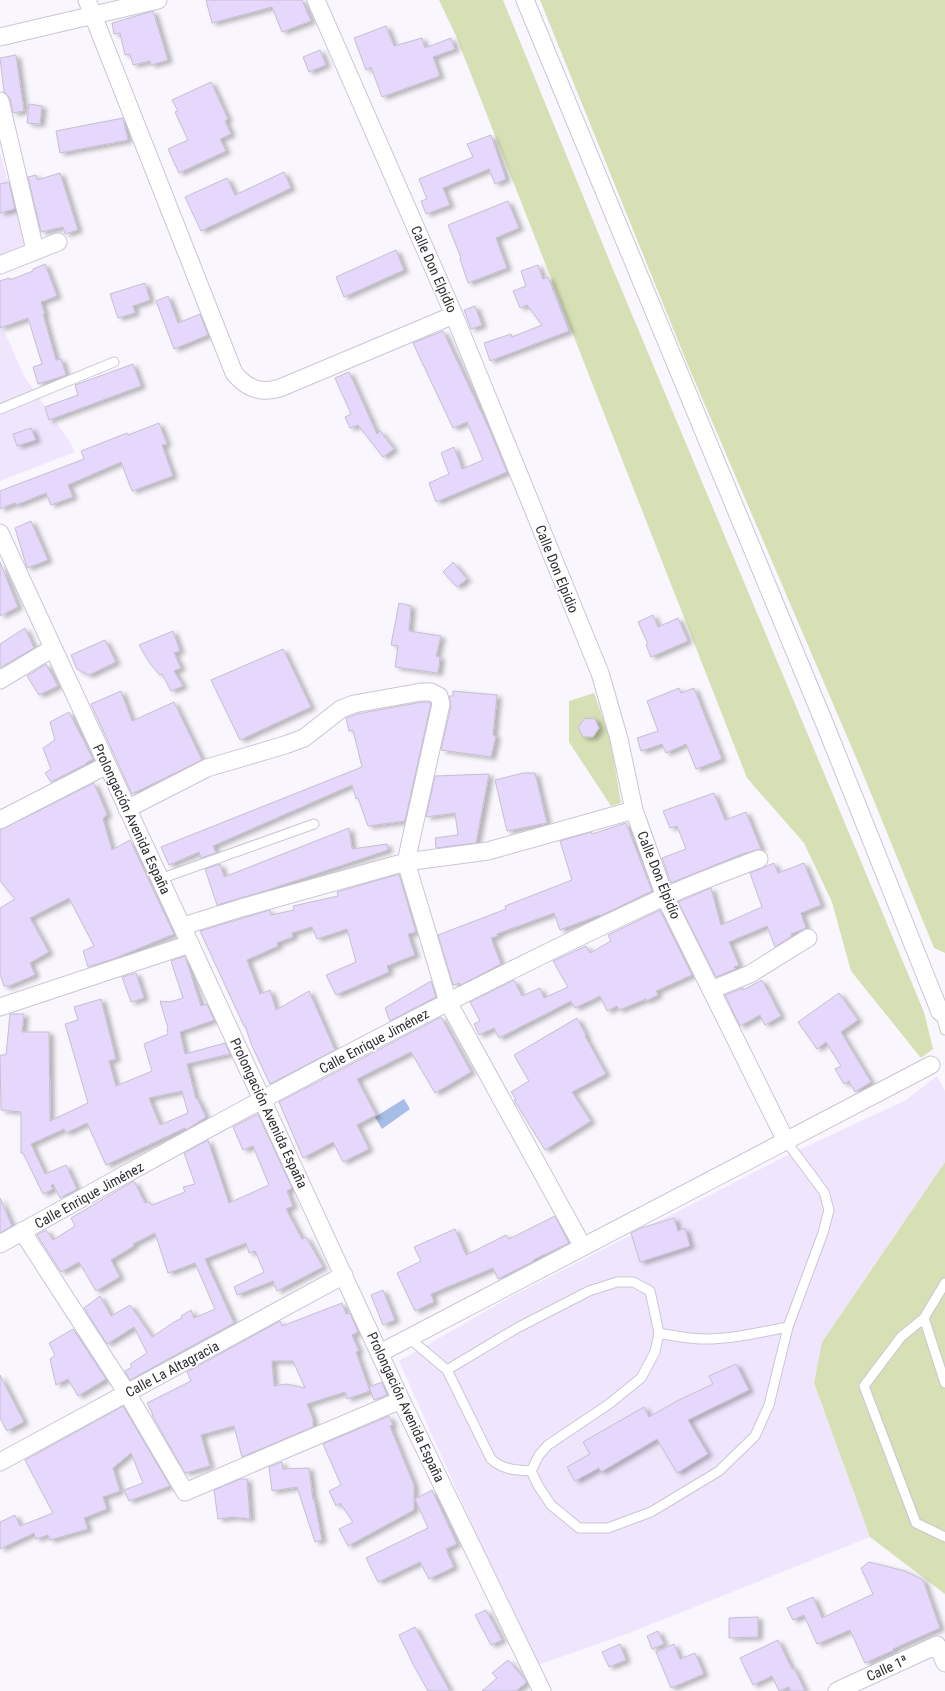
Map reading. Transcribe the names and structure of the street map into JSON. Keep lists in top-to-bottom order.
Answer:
{
  "streets": {
    "street": [
      "Calle Don Elpidio",
      "Prolongación Avenida España",
      "Calle Enrique Jiménez",
      "Calle La Altagracia",
      "Calle 1ª"
    ]
  },
  "crossings": [
    ["Calle Don Elpidio", "Calle Enrique Jiménez"],
    ["Prolongación Avenida España", "Calle Enrique Jiménez"],
    ["Prolongación Avenida España", "Calle La Altagracia"]
  ]
}
